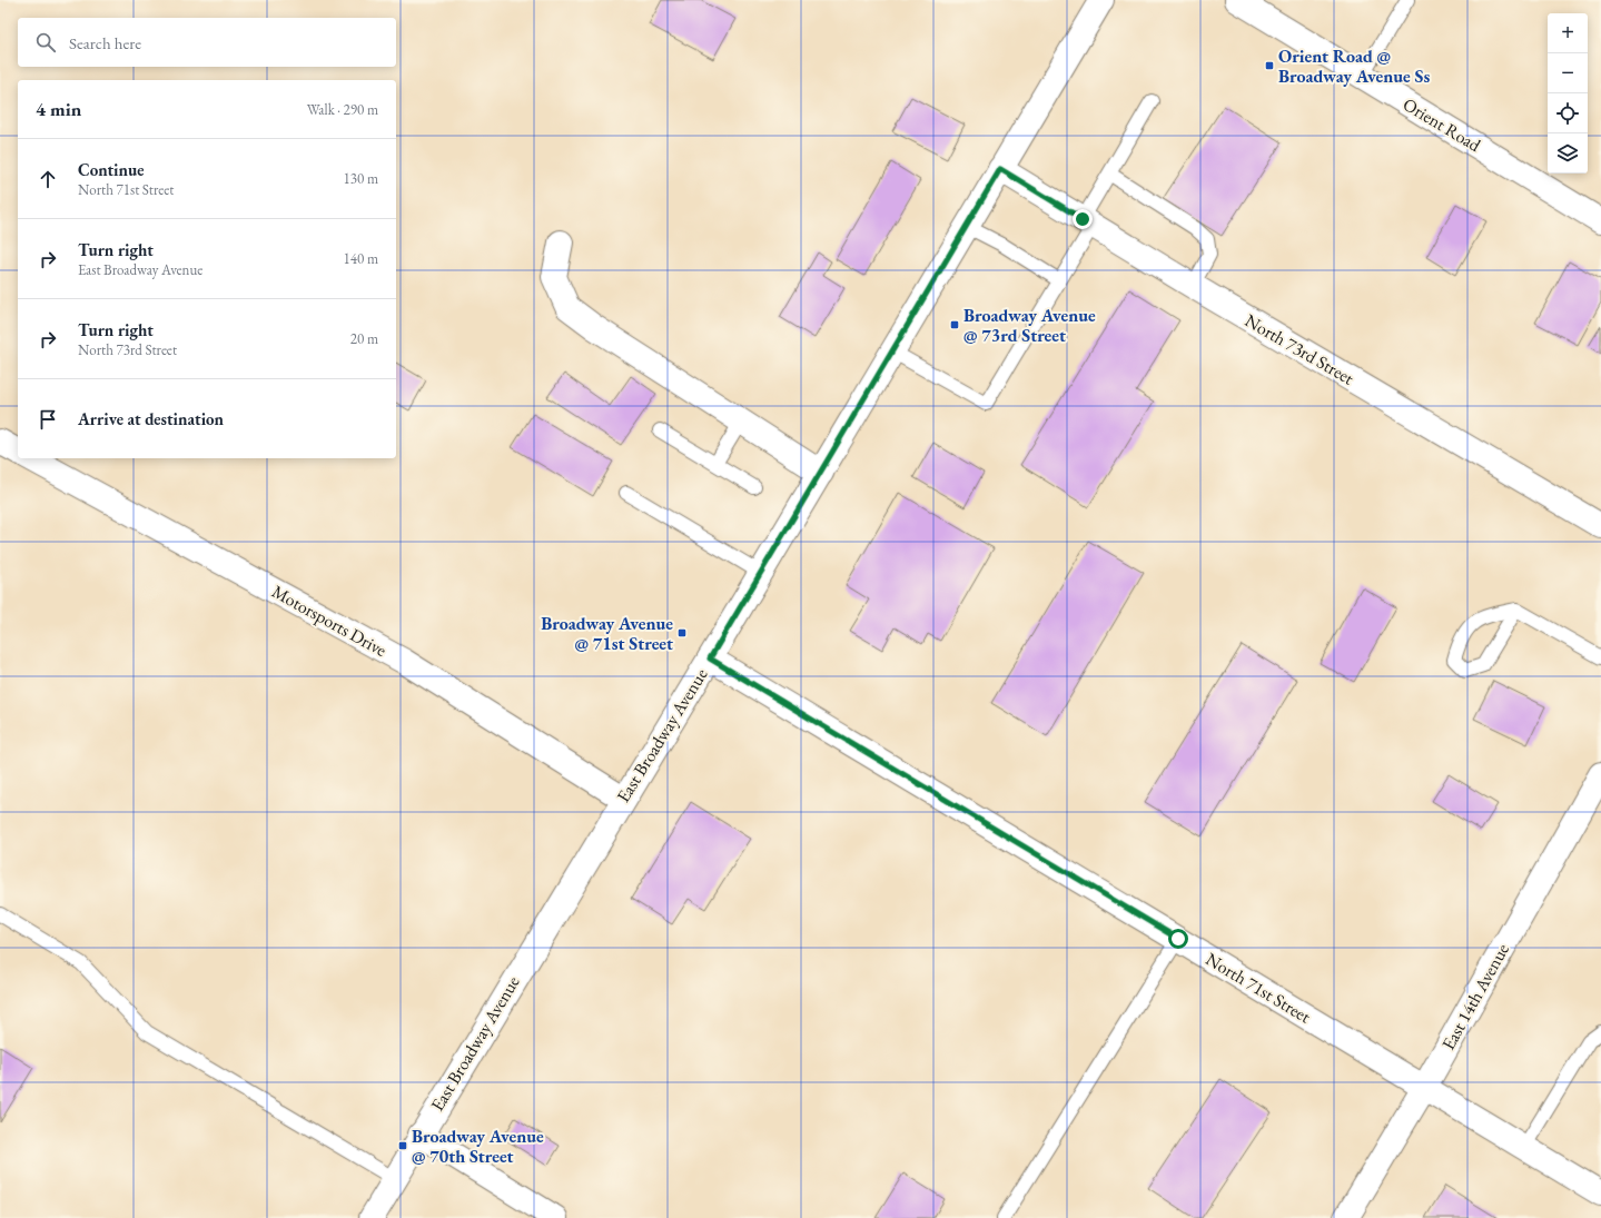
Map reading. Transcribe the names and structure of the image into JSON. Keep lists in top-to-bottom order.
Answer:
{
  "streets": {
    "street": [
      "Orient Road",
      "North 73rd Street",
      "Motorsports Drive",
      "East Broadway Avenue",
      "North 71st Street",
      "East 14th Avenue"
    ]
  },
  "crossings": [
    ["North 73rd Street", "East Broadway Avenue"],
    ["Motorsports Drive", "East Broadway Avenue"],
    ["East Broadway Avenue", "North 71st Street"],
    ["North 71st Street", "East 14th Avenue"]
  ],
  "places": {
    "transit": [
      "Orient Road @ Broadway Avenue Ss",
      "Broadway Avenue @ 73rd Street",
      "Broadway Avenue @ 71st Street",
      "Broadway Avenue @ 70th Street"
    ]
  },
  "page": {
    "map_buttons": ["+", "−"],
    "search": "Search here",
    "heading": ["4 min", "Walk · 290 m"],
    "list": [
      ["Continue", "North 71st Street", "130 m"],
      ["Turn right", "East Broadway Avenue", "140 m"],
      ["Turn right", "North 73rd Street", "20 m"],
      "Arrive at destination"
    ]
  }
}
